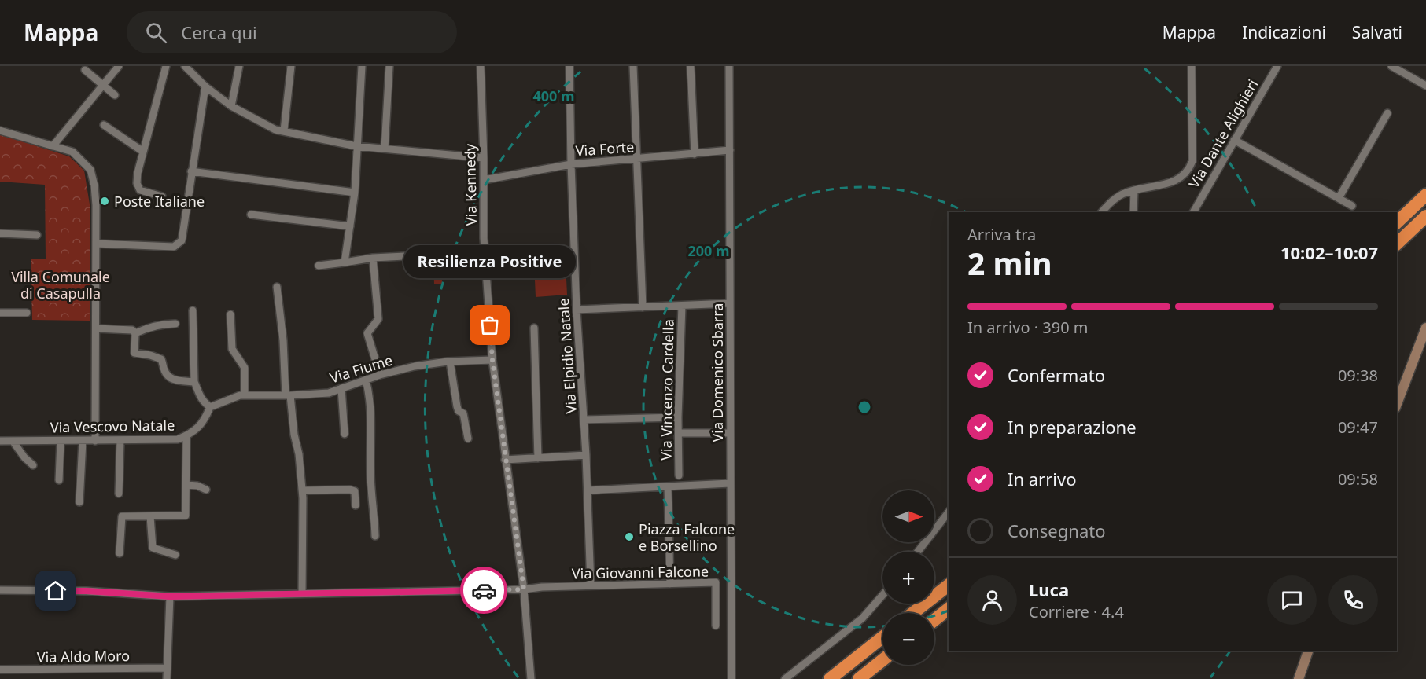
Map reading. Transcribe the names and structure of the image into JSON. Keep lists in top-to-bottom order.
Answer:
{
  "streets": {
    "street": [
      "Via Dante Alighieri",
      "Via Forte",
      "Via Kennedy",
      "Via Elpidio Natale",
      "Via Fiume",
      "Via Domenico Sbarra",
      "Via Vincenzo Cardella",
      "Via Vescovo Natale",
      "Via Giovanni Falcone",
      "Via Aldo Moro"
    ]
  },
  "crossings": [
    ["Via Forte", "Via Kennedy"],
    ["Via Forte", "Via Elpidio Natale"],
    ["Via Forte", "Via Domenico Sbarra"],
    ["Via Kennedy", "Via Fiume"],
    ["Via Kennedy", "Via Giovanni Falcone"],
    ["Via Fiume", "Via Vescovo Natale"]
  ],
  "parks": ["Villa Comunale di Casapulla"],
  "places": ["Poste Italiane", "Resilienza Positive", "Piazza Falcone e Borsellino"],
  "north": "right",
  "page": {
    "header": "Mappa",
    "search": "Cerca qui",
    "nav": ["Mappa", "Indicazioni", "Salvati"],
    "heading": ["2 min", "Arriva tra", "10:02–10:07"],
    "panel": ["Luca", "Corriere · 4.4"],
    "bubble": "Resilienza Positive",
    "bar": "In arrivo · 390 m",
    "list": [
      ["Confermato", "09:38"],
      ["In preparazione", "09:47"],
      ["In arrivo", "09:58"],
      "Consegnato"
    ],
    "map_buttons": ["+", "−"]
  },
  "rings": ["400 m", "200 m"]
}
